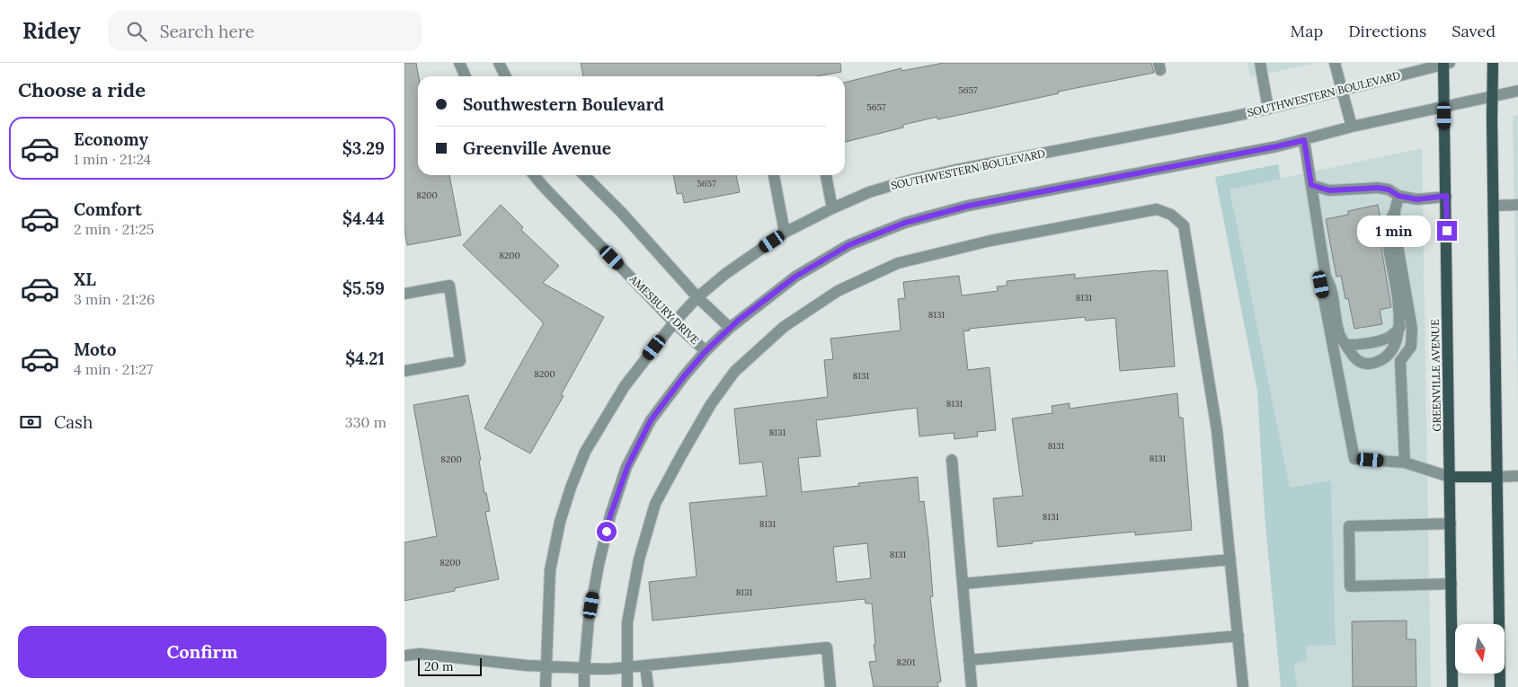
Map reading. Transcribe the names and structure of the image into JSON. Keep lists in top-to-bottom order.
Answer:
{
  "streets": {
    "main road": ["GREENVILLE AVENUE"],
    "street": ["SOUTHWESTERN BOULEVARD", "AMESBURY DRIVE"]
  },
  "crossings": [
    ["SOUTHWESTERN BOULEVARD", "AMESBURY DRIVE"],
    ["SOUTHWESTERN BOULEVARD", "GREENVILLE AVENUE"]
  ],
  "house_numbers": [
    "5657",
    "5657",
    "5657",
    "8200",
    "8200",
    "8131",
    "8131",
    "8200",
    "8131",
    "8131",
    "8131",
    "8131",
    "8131",
    "8200",
    "8131",
    "8131",
    "8131",
    "8200",
    "8131",
    "8201"
  ],
  "scale_bar": "20 m",
  "north": "bottom",
  "page": {
    "header": "Ridey",
    "search": "Search here",
    "nav": ["Map", "Directions", "Saved"],
    "heading": "Choose a ride",
    "banner": ["Southwestern Boulevard", "Greenville Avenue"],
    "list": [
      {
        "name": "Economy",
        "note": "1 min · 21:24",
        "value": "$3.29"
      },
      {
        "name": "Comfort",
        "note": "2 min · 21:25",
        "value": "$4.44"
      },
      {
        "name": "XL",
        "note": "3 min · 21:26",
        "value": "$5.59"
      },
      {
        "name": "Moto",
        "note": "4 min · 21:27",
        "value": "$4.21"
      }
    ],
    "bubble": "1 min",
    "pay": ["Cash", "330 m"],
    "buttons": "Confirm",
    "scale": "20 m"
  }
}
